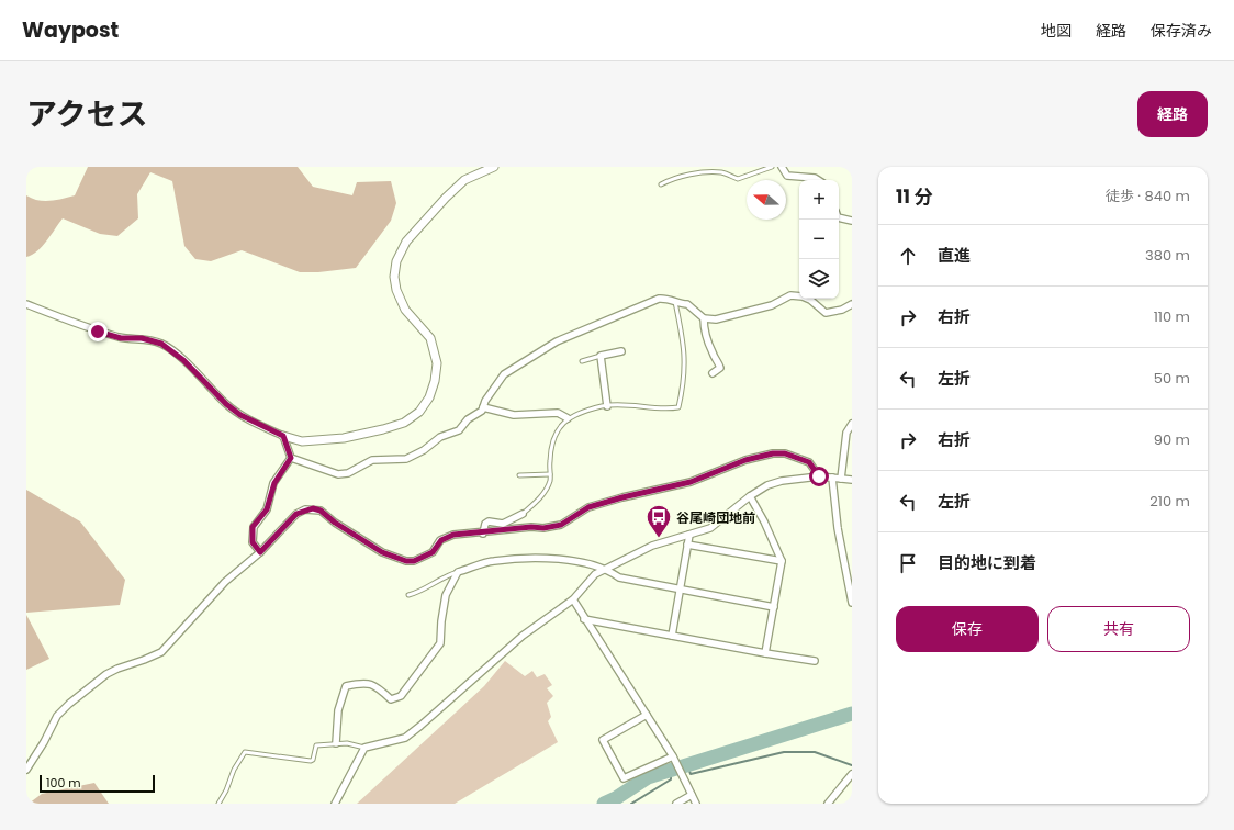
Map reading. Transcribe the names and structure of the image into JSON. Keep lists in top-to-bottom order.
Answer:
{
  "places": {
    "bus stop": ["谷尾崎団地前"]
  },
  "scale_bar": "100 m",
  "north": "left",
  "page": {
    "header": "Waypost",
    "nav": ["地図", "経路", "保存済み"],
    "title": "アクセス",
    "buttons": [
      "経路",
      ["保存", "共有"]
    ],
    "heading": ["11 分", "徒歩 · 840 m"],
    "map_buttons": ["+", "−"],
    "list": [
      ["直進", "380 m"],
      ["右折", "110 m"],
      ["左折", "50 m"],
      ["右折", "90 m"],
      ["左折", "210 m"],
      "目的地に到着"
    ],
    "scale": "100 m"
  }
}
